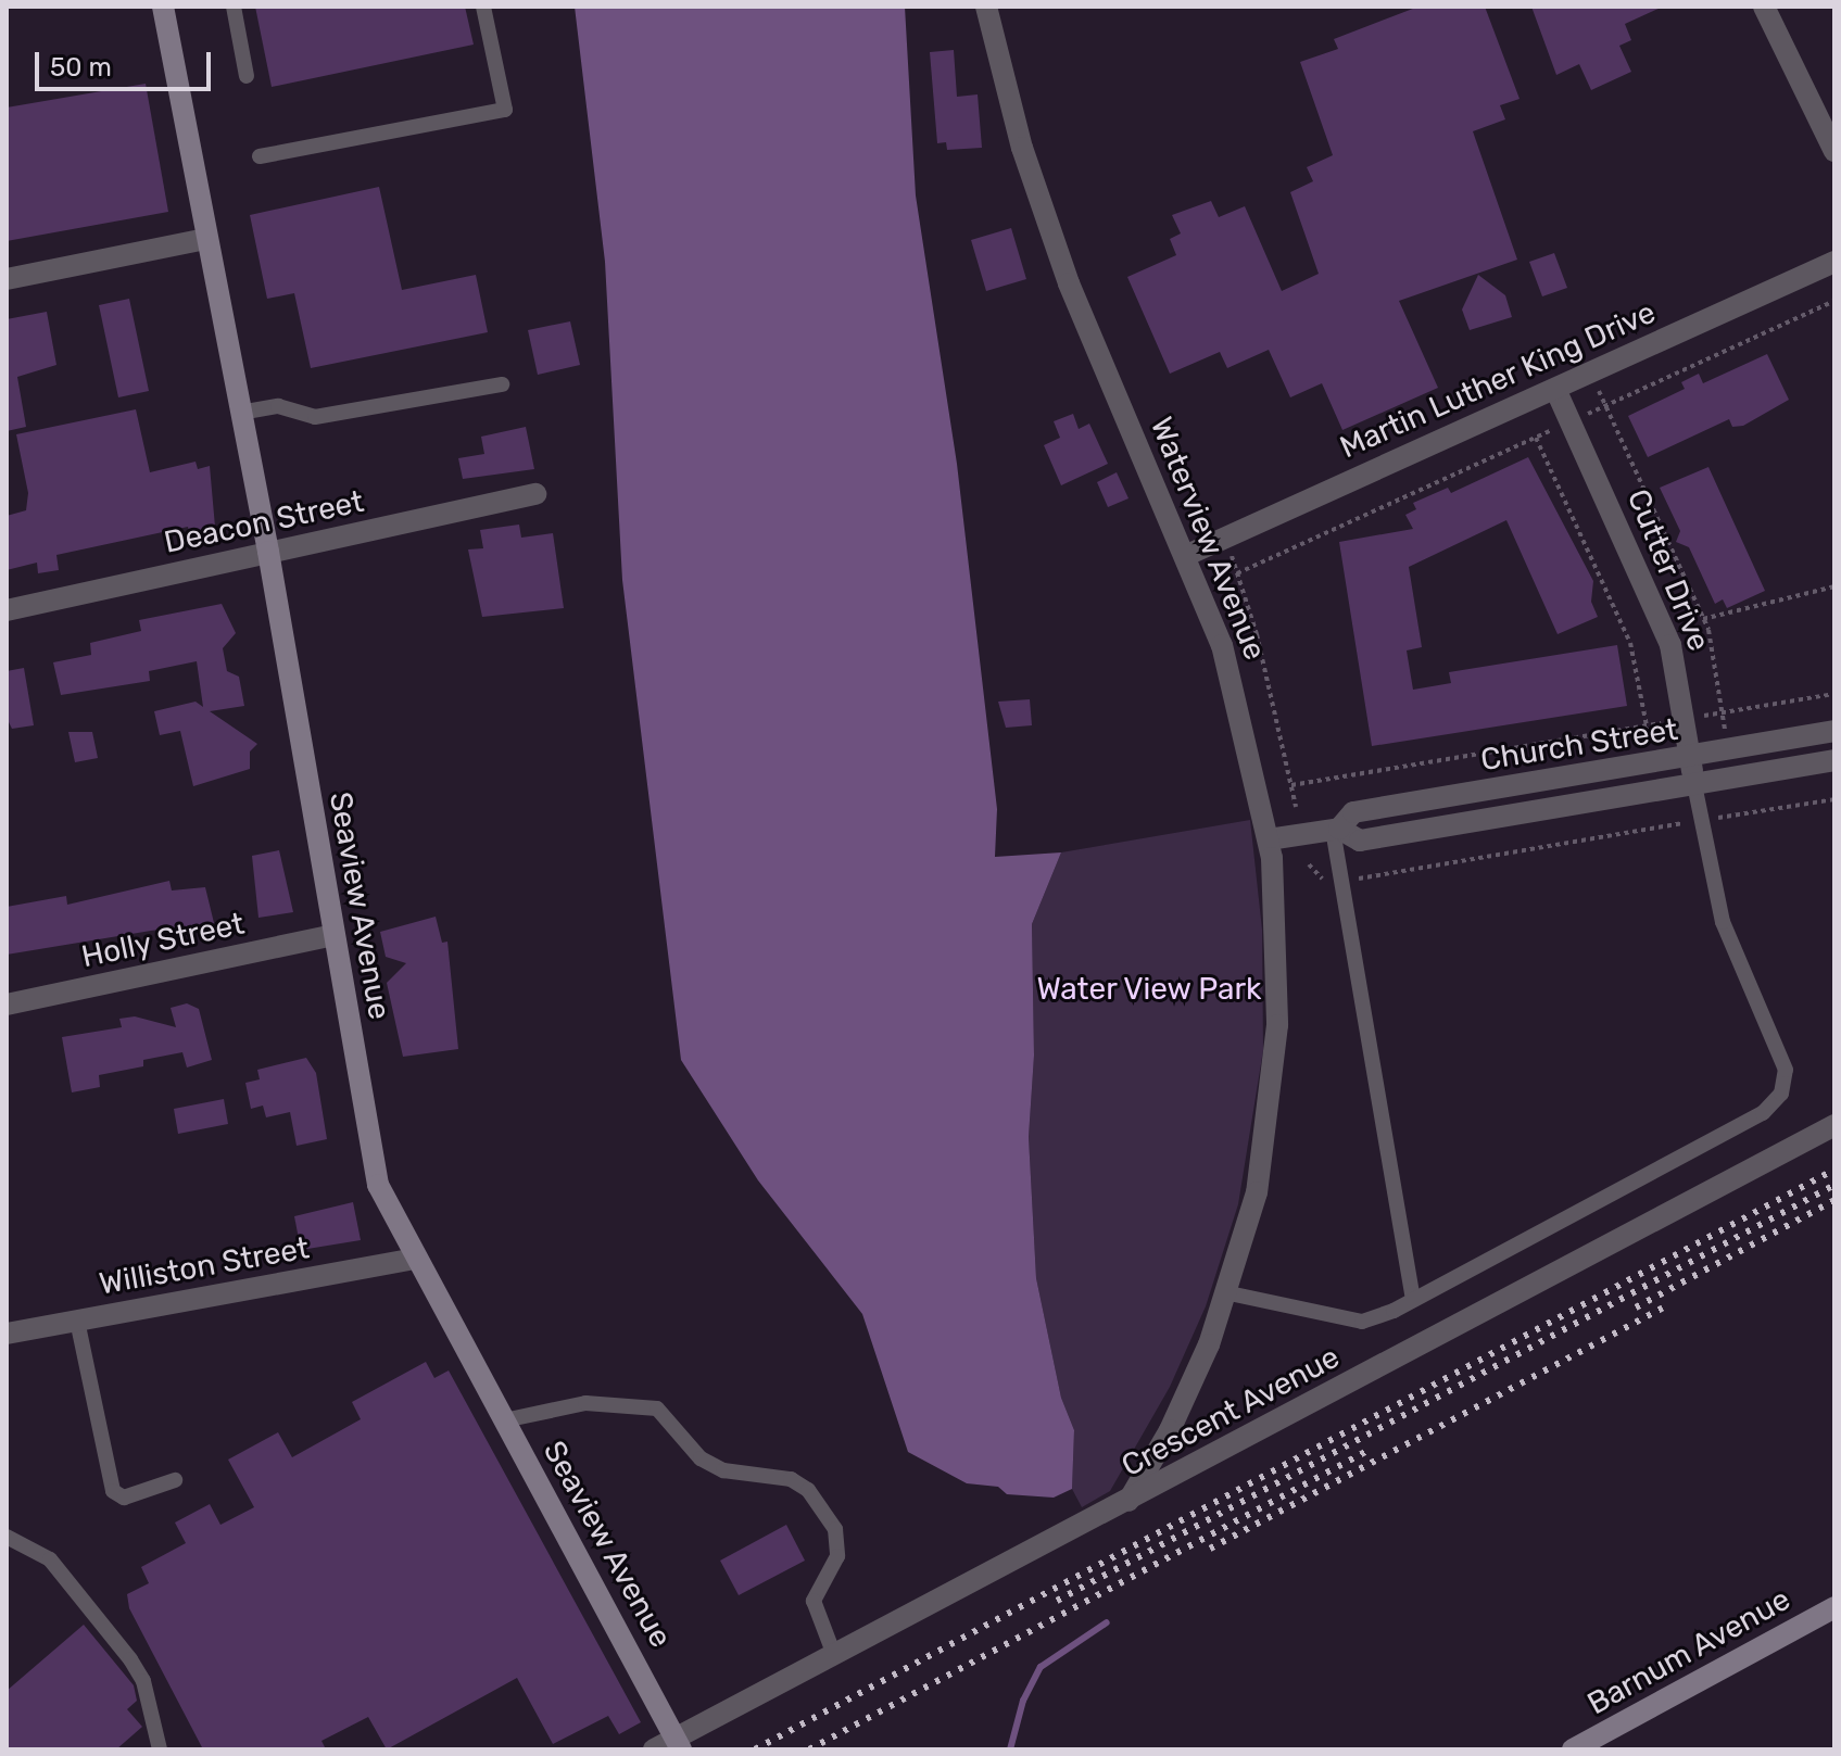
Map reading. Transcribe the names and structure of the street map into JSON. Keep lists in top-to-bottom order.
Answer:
{
  "streets": {
    "main road": ["Seaview Avenue", "Barnum Avenue"],
    "street": [
      "Martin Luther King Drive",
      "Deacon Street",
      "Waterview Avenue",
      "Cutter Drive",
      "Church Street",
      "Holly Street",
      "Williston Street",
      "Crescent Avenue"
    ]
  },
  "crossings": [
    ["Martin Luther King Drive", "Waterview Avenue"],
    ["Martin Luther King Drive", "Cutter Drive"],
    ["Deacon Street", "Seaview Avenue"],
    ["Waterview Avenue", "Church Street"],
    ["Waterview Avenue", "Crescent Avenue"],
    ["Cutter Drive", "Church Street"],
    ["Seaview Avenue", "Holly Street"],
    ["Seaview Avenue", "Williston Street"],
    ["Seaview Avenue", "Crescent Avenue"]
  ],
  "parks": ["Water View Park"],
  "scale_bar": "50 m"
}
